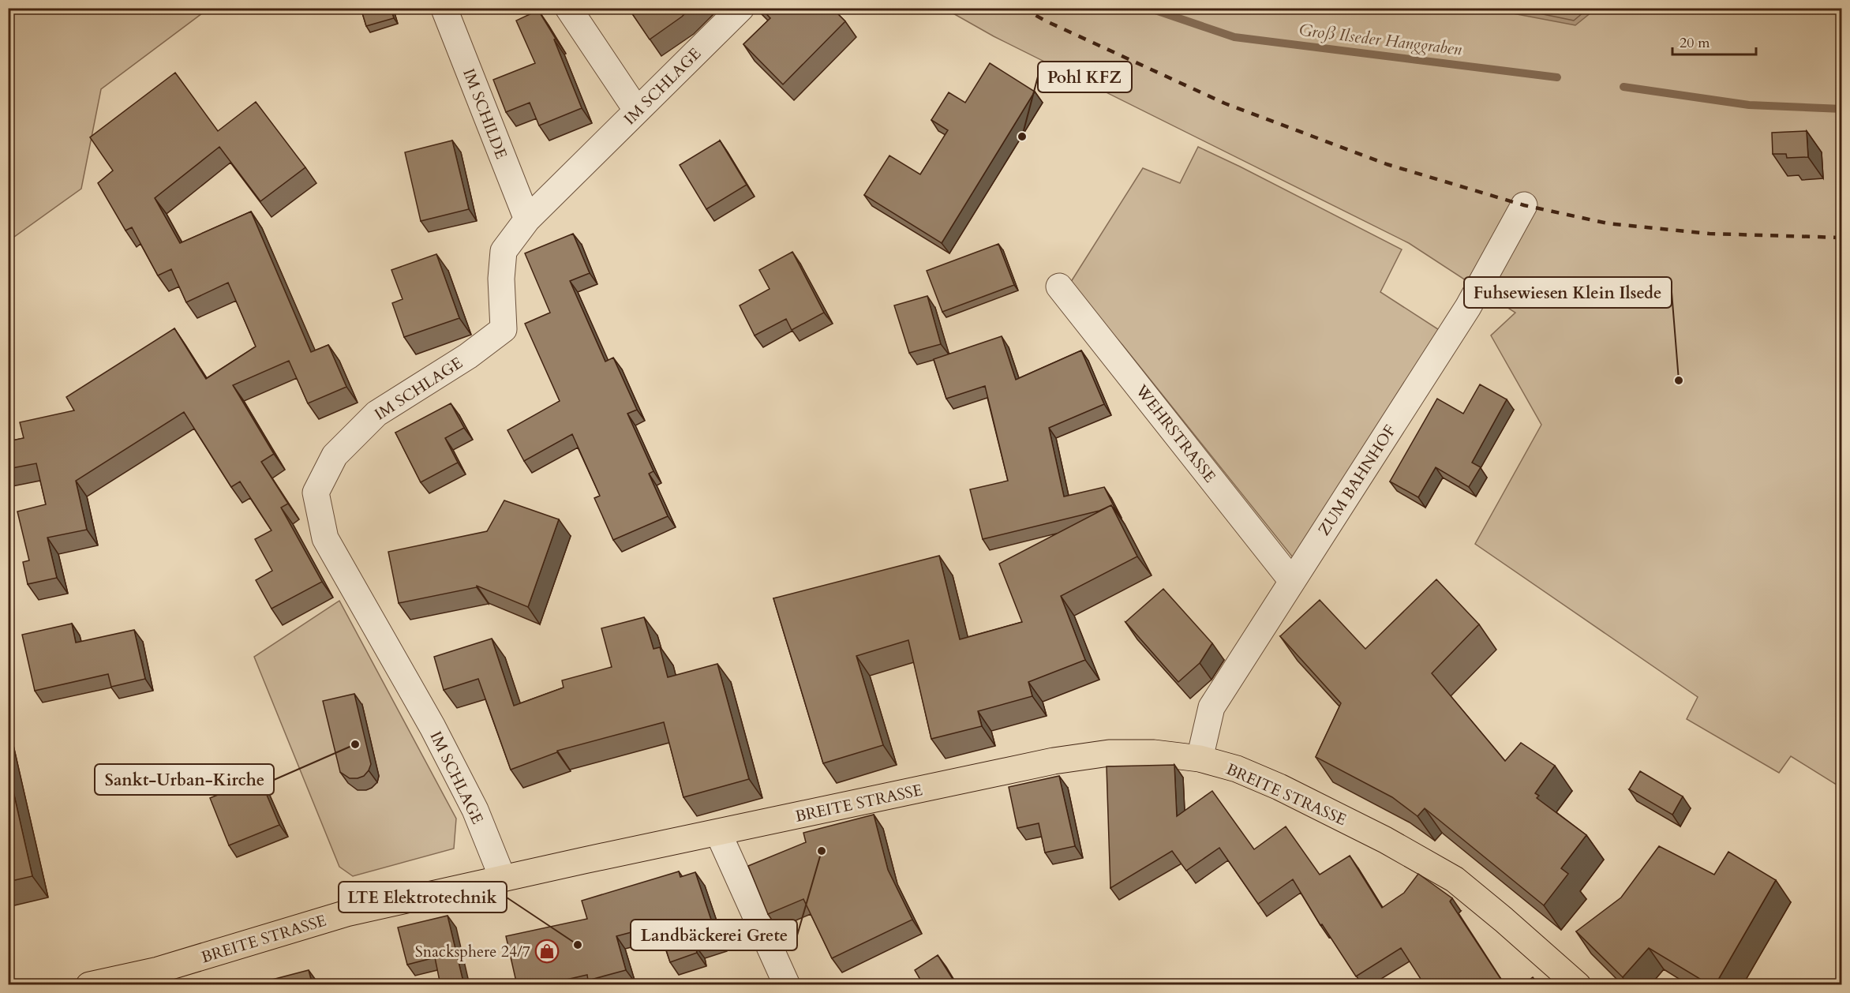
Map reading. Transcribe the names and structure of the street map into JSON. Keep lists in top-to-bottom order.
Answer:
{
  "streets": {
    "main road": ["BREITE STRASSE"],
    "street": [
      "IM SCHLAGE",
      "IM SCHILDE",
      "WEHRSTRASSE",
      "ZUM BAHNHOF"
    ]
  },
  "crossings": [
    ["IM SCHLAGE", "IM SCHILDE"],
    ["IM SCHLAGE", "BREITE STRASSE"],
    ["WEHRSTRASSE", "ZUM BAHNHOF"],
    ["ZUM BAHNHOF", "BREITE STRASSE"]
  ],
  "water": ["Groß Ilseder Hanggraben"],
  "places": {
    "other": [
      "Pohl KFZ",
      "Fuhsewiesen Klein Ilsede",
      "Sankt-Urban-Kirche",
      "Landbäckerei Grete",
      "LTE Elektrotechnik"
    ],
    "shop": ["Snacksphere 24/7"]
  },
  "scale_bar": "20 m"
}
